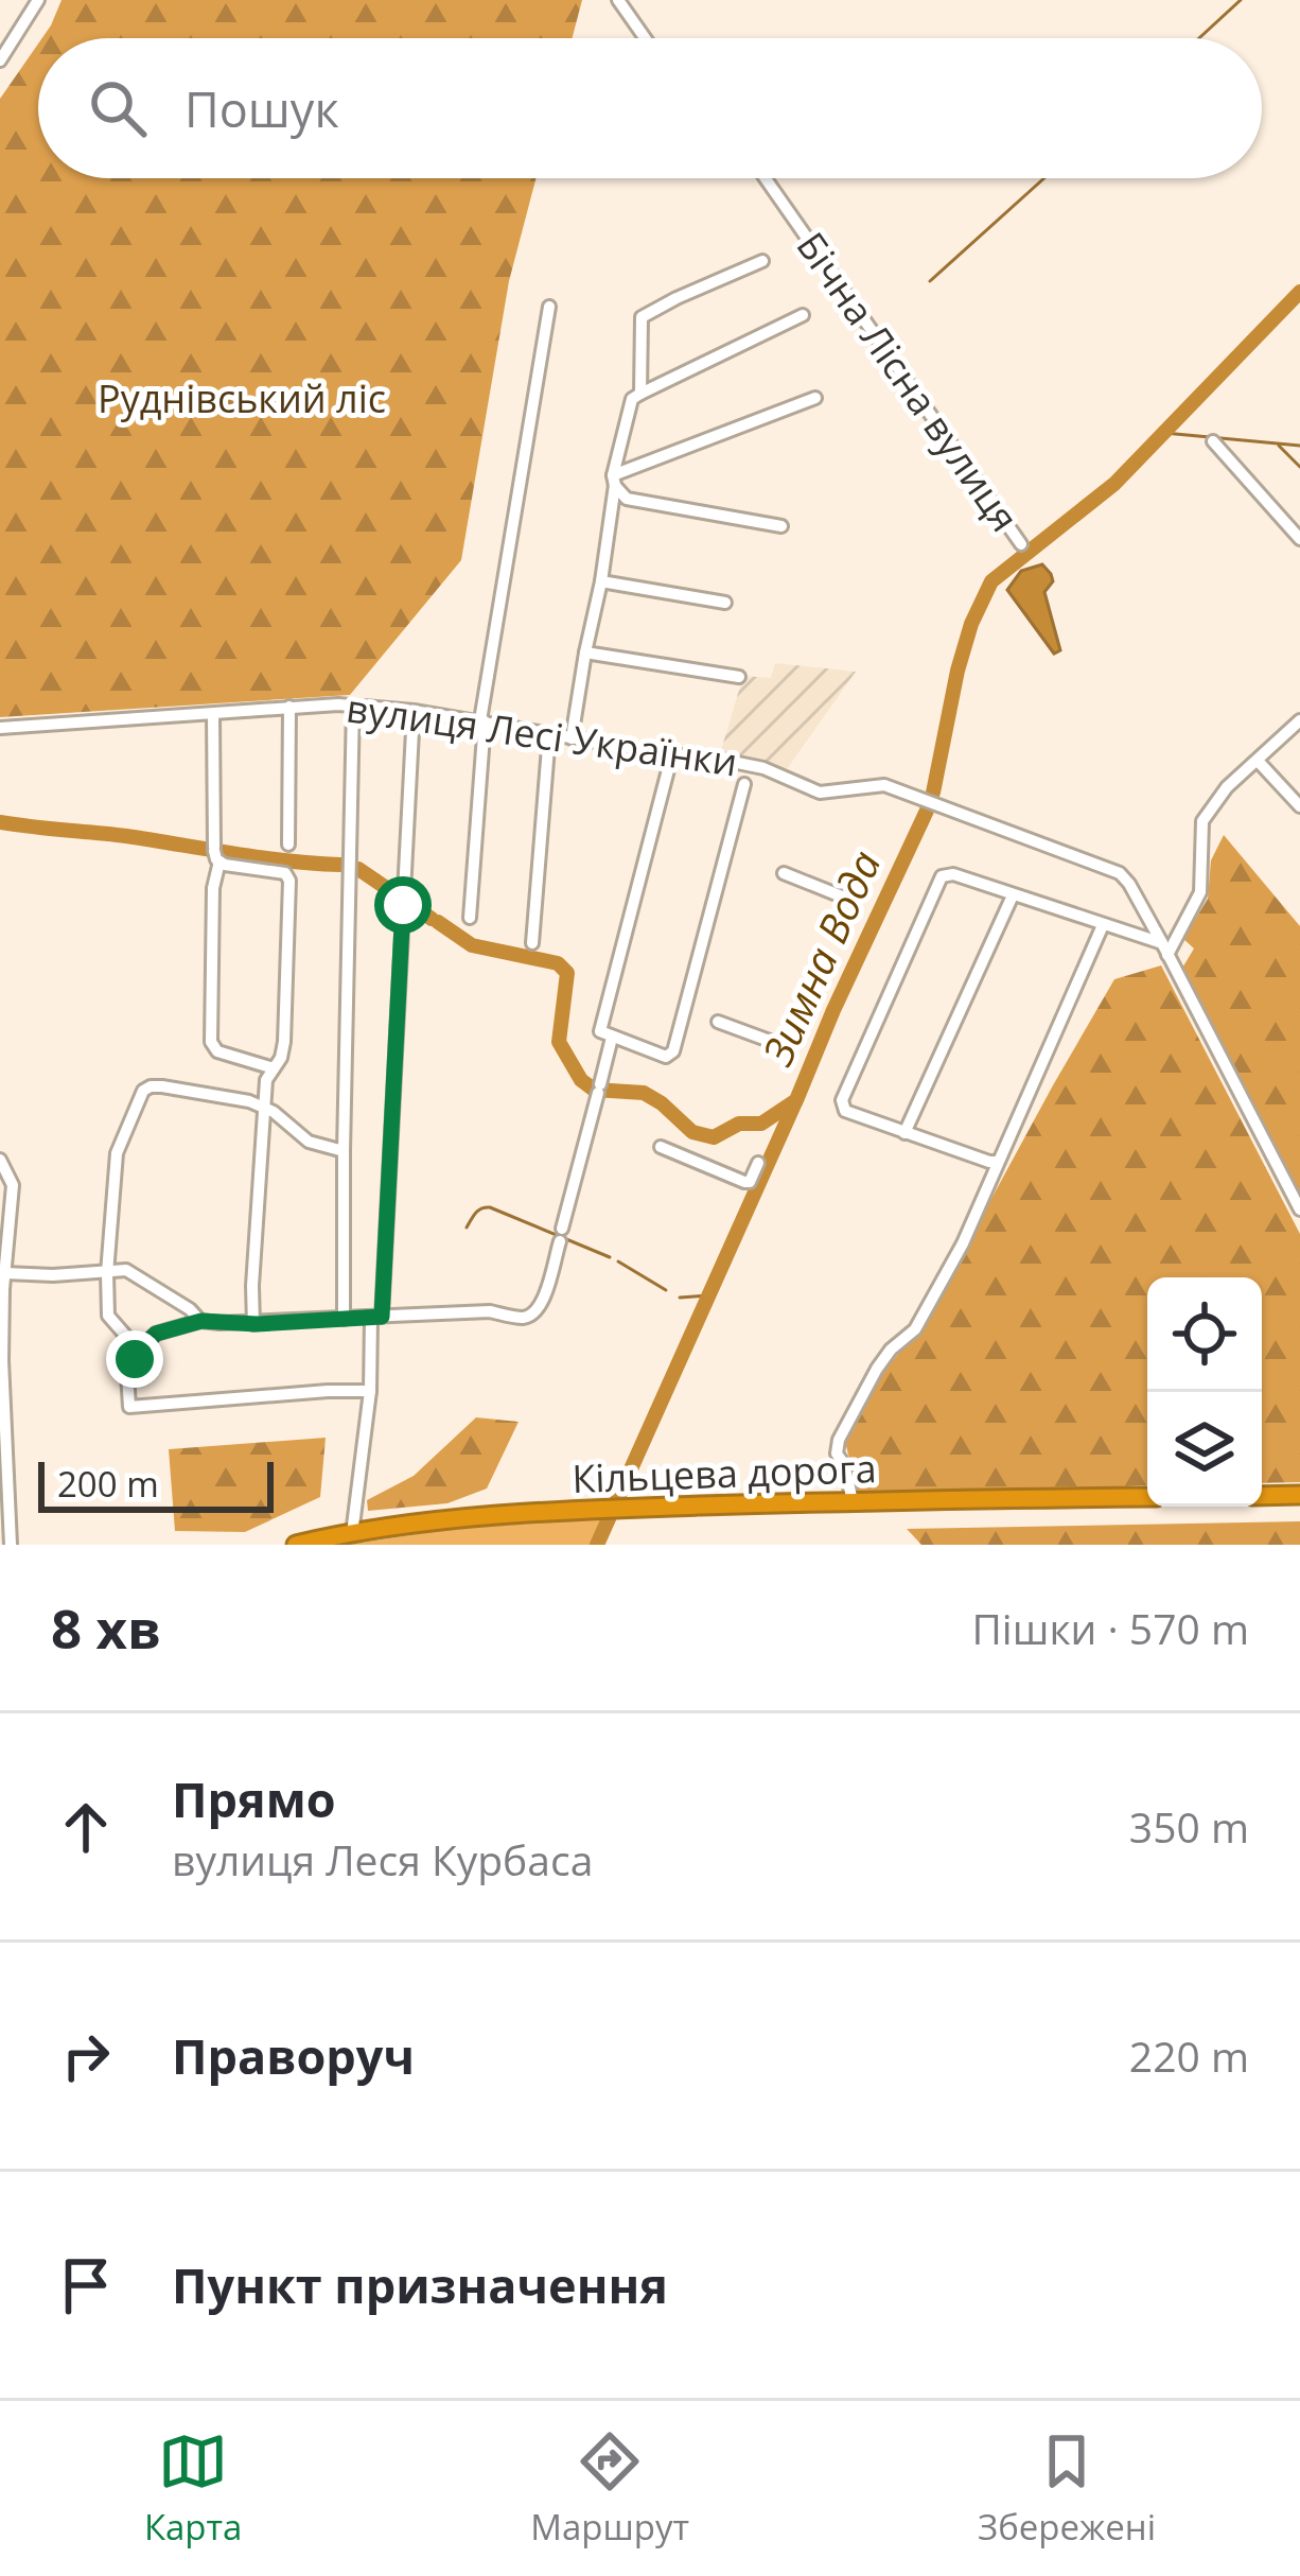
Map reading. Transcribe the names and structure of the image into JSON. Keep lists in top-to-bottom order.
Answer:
{
  "streets": {
    "highway": ["Кільцева дорога"],
    "street": ["Бічна Лісна вулиця", "вулиця Лесі Українки"]
  },
  "water": ["Зимна Вода"],
  "parks": ["Руднівський ліс"],
  "scale_bar": "200 m",
  "page": {
    "search": "Пошук",
    "scale": "200 m",
    "heading": ["8 хв", "Пішки · 570 m"],
    "list": [
      ["Прямо", "вулиця Леся Курбаса", "350 m"],
      ["Праворуч", "220 m"],
      "Пункт призначення"
    ],
    "nav": ["Карта", "Маршрут", "Збережені"]
  }
}
